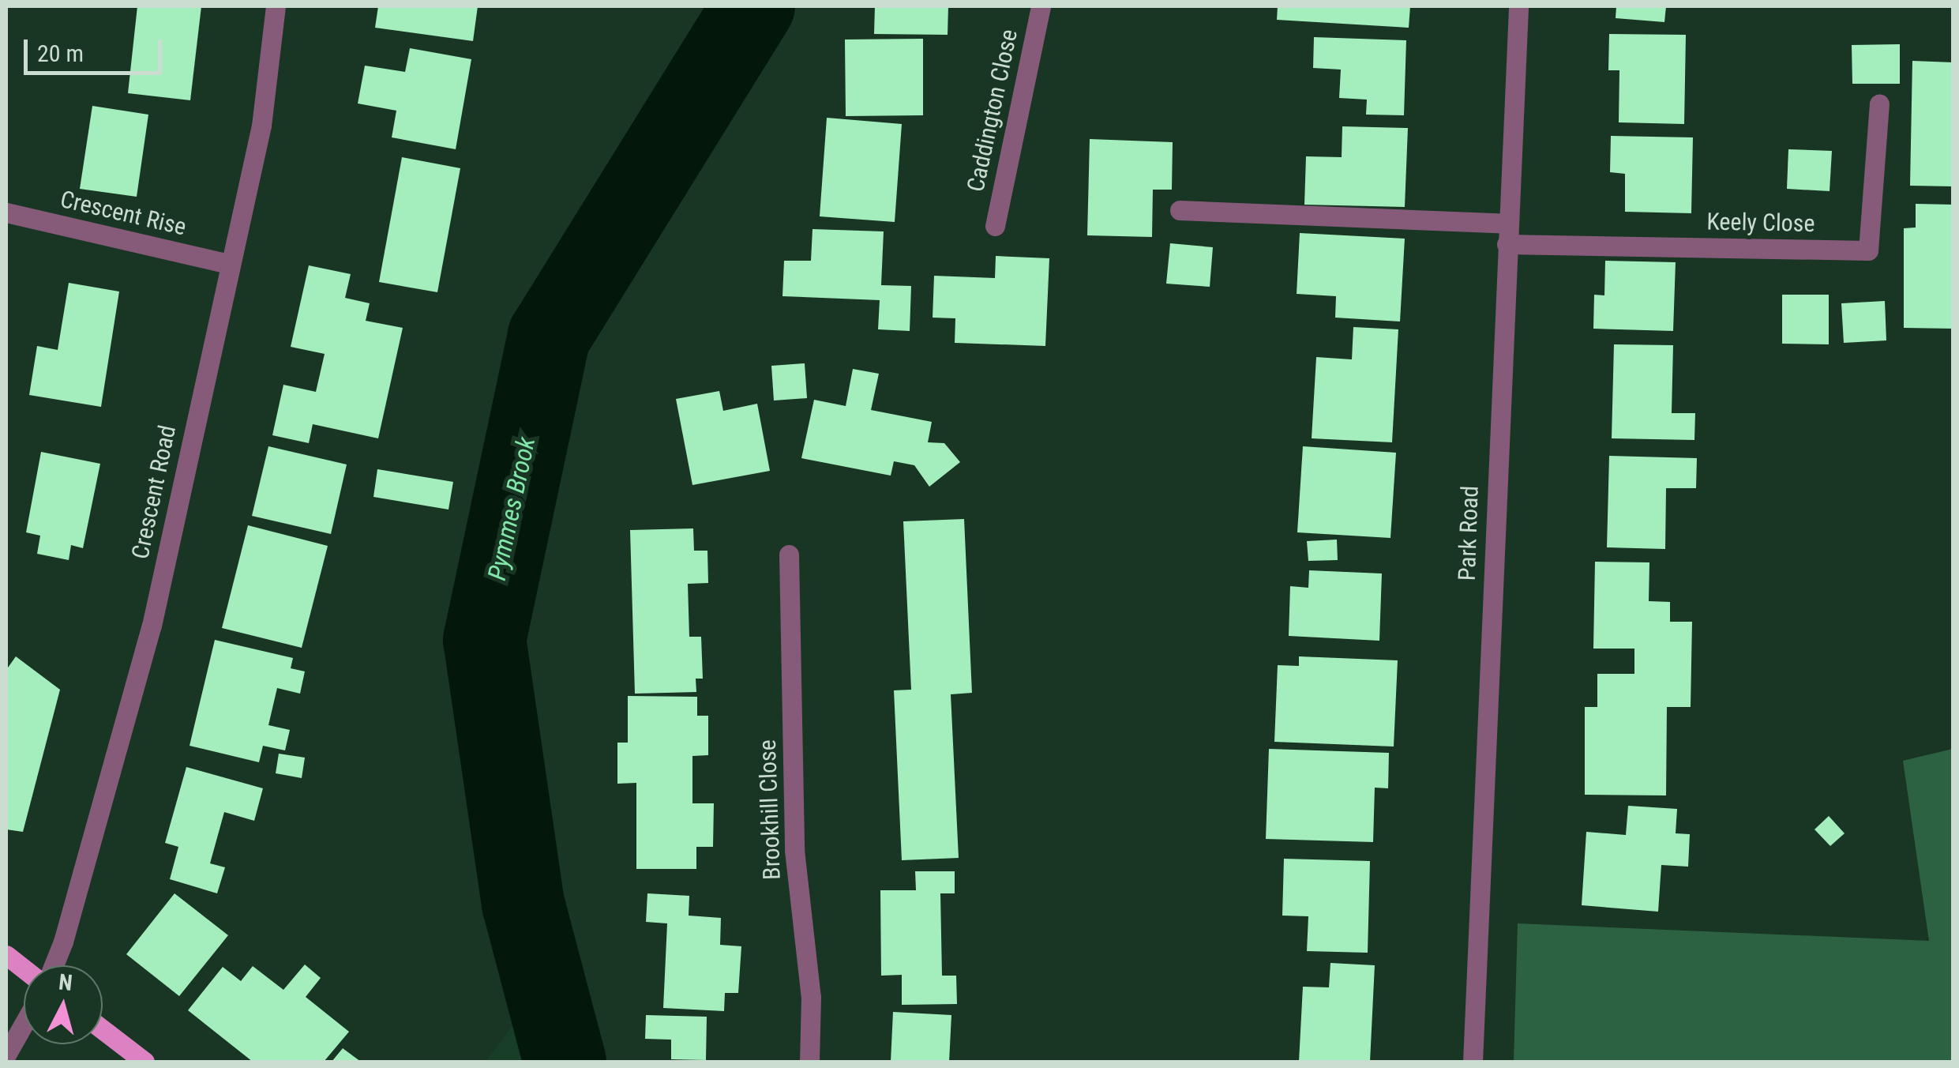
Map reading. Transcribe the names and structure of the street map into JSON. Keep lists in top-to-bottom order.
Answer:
{
  "streets": {
    "street": [
      "Caddington Close",
      "Crescent Rise",
      "Keely Close",
      "Crescent Road",
      "Park Road",
      "Brookhill Close"
    ]
  },
  "crossings": [
    ["Crescent Rise", "Crescent Road"],
    ["Keely Close", "Park Road"]
  ],
  "water": ["Pymmes Brook"],
  "scale_bar": "20 m",
  "north": "top"
}
